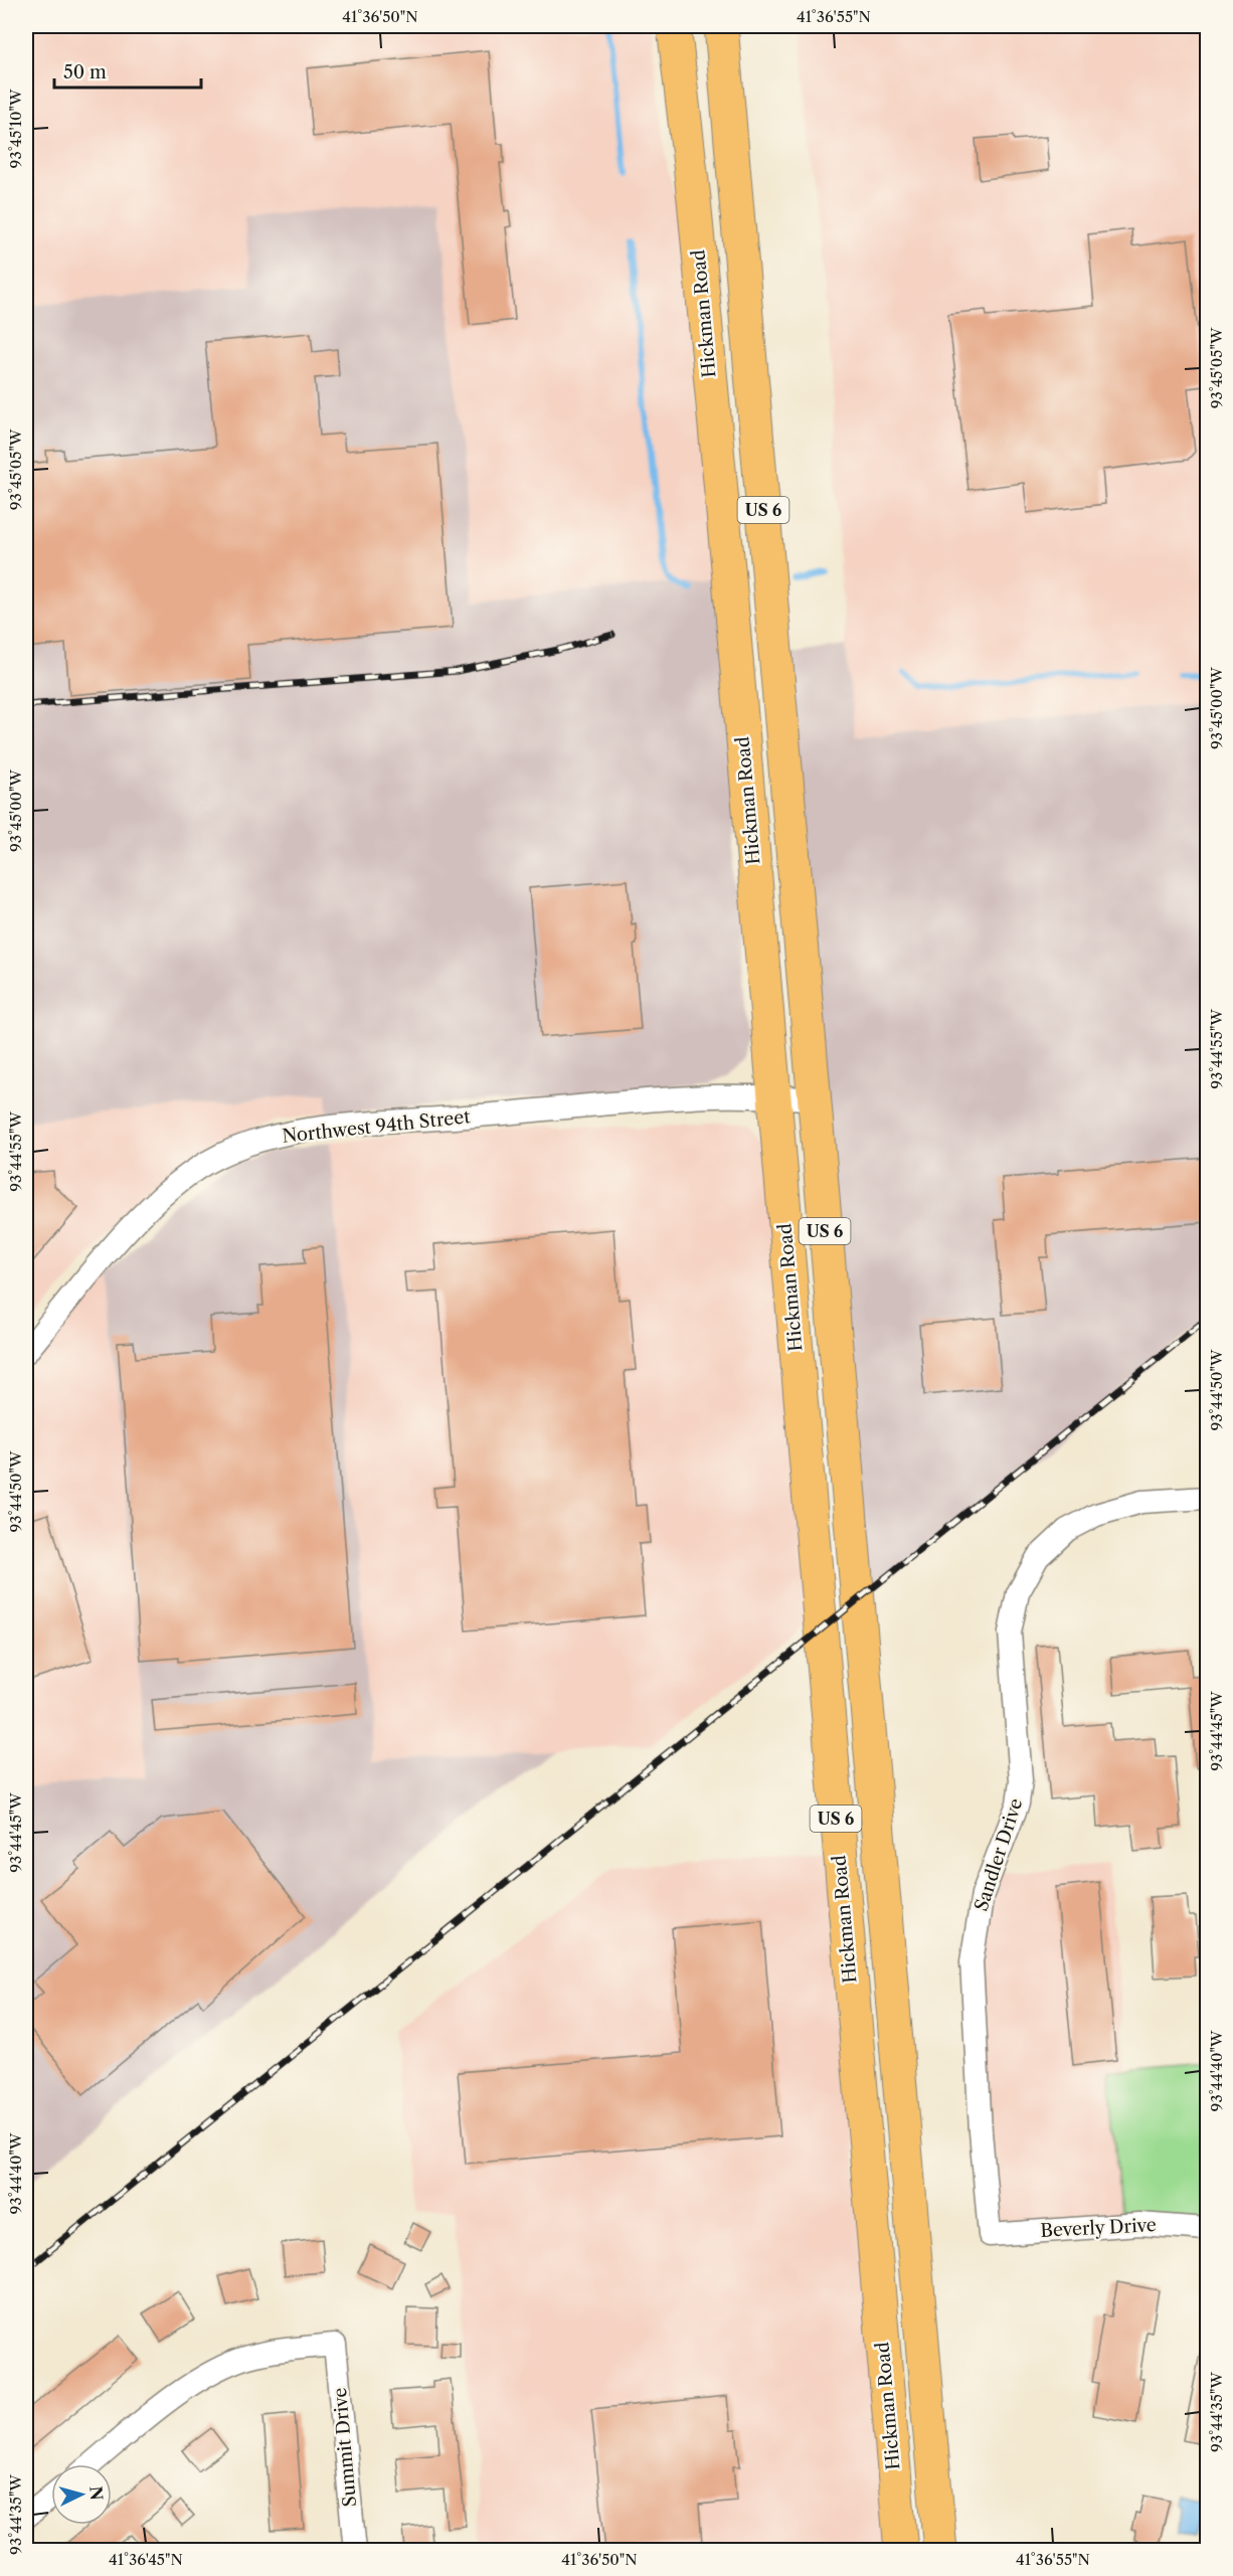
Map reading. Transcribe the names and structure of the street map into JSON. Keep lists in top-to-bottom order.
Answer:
{
  "streets": {
    "main road": ["Hickman Road", "US 6"],
    "street": [
      "Northwest 94th Street",
      "Sandler Drive",
      "Beverly Drive",
      "Summit Drive"
    ]
  },
  "crossings": [
    ["Hickman Road", "Northwest 94th Street"],
    ["US 6", "Northwest 94th Street"],
    ["Sandler Drive", "Beverly Drive"]
  ],
  "scale_bar": "50 m",
  "north": "right",
  "coordinates": [
    "41°36'50\"N",
    "41°36'55\"N",
    "93°45'10\"W",
    "93°45'05\"W",
    "93°45'00\"W",
    "93°44'55\"W",
    "93°44'50\"W",
    "93°44'45\"W",
    "93°44'40\"W",
    "93°44'35\"W",
    "41°36'45\"N"
  ]
}
